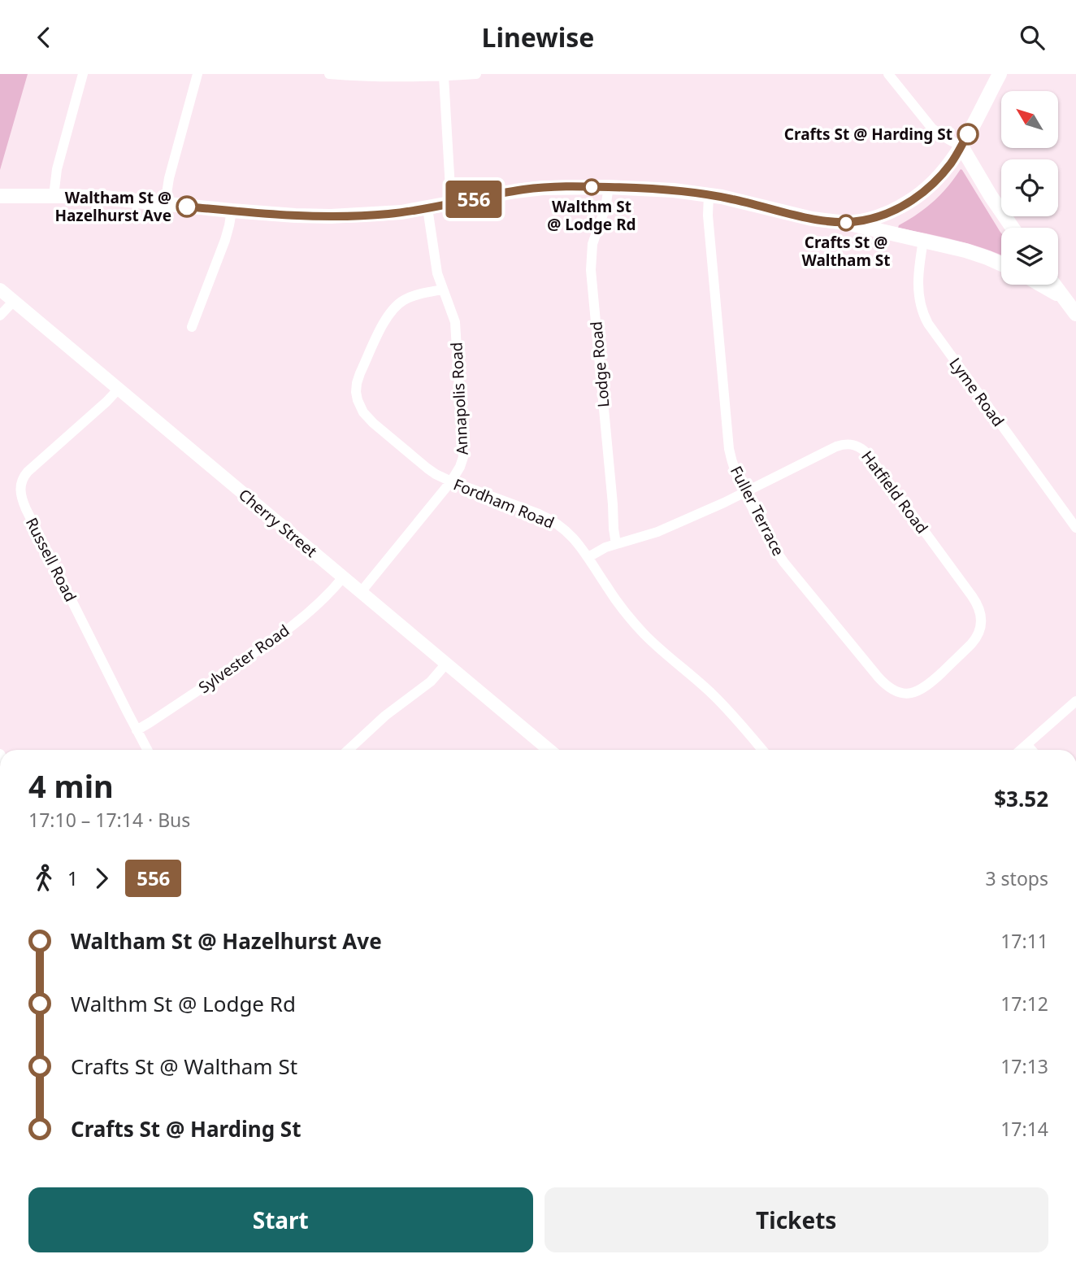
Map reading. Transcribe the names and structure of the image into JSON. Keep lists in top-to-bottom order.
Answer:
{
  "streets": {
    "street": [
      "Lodge Road",
      "Lyme Road",
      "Annapolis Road",
      "Hatfield Road",
      "Fordham Road",
      "Fuller Terrace",
      "Cherry Street",
      "Russell Road",
      "Sylvester Road"
    ]
  },
  "crossings": [
    ["Lodge Road", "Hatfield Road"],
    ["Annapolis Road", "Fordham Road"],
    ["Annapolis Road", "Cherry Street"],
    ["Hatfield Road", "Fordham Road"],
    ["Hatfield Road", "Fuller Terrace"],
    ["Cherry Street", "Russell Road"],
    ["Cherry Street", "Sylvester Road"],
    ["Russell Road", "Sylvester Road"]
  ],
  "places": [
    "Crafts St @ Harding St",
    "Walthm St @ Lodge Rd",
    "Waltham St @ Hazelhurst Ave",
    "Crafts St @ Waltham St"
  ],
  "lines": ["bus line 556"],
  "north": "top left",
  "page": {
    "header": "Linewise",
    "on_map": "556",
    "heading": ["4 min", "17:10 – 17:14 · Bus", "$3.52"],
    "legs": ["1", "556", "3 stops"],
    "list": [
      {
        "name": "Waltham St @ Hazelhurst Ave",
        "value": "17:11"
      },
      {
        "name": "Walthm St @ Lodge Rd",
        "value": "17:12"
      },
      {
        "name": "Crafts St @ Waltham St",
        "value": "17:13"
      },
      {
        "name": "Crafts St @ Harding St",
        "value": "17:14"
      }
    ],
    "buttons": ["Start", "Tickets"]
  }
}
